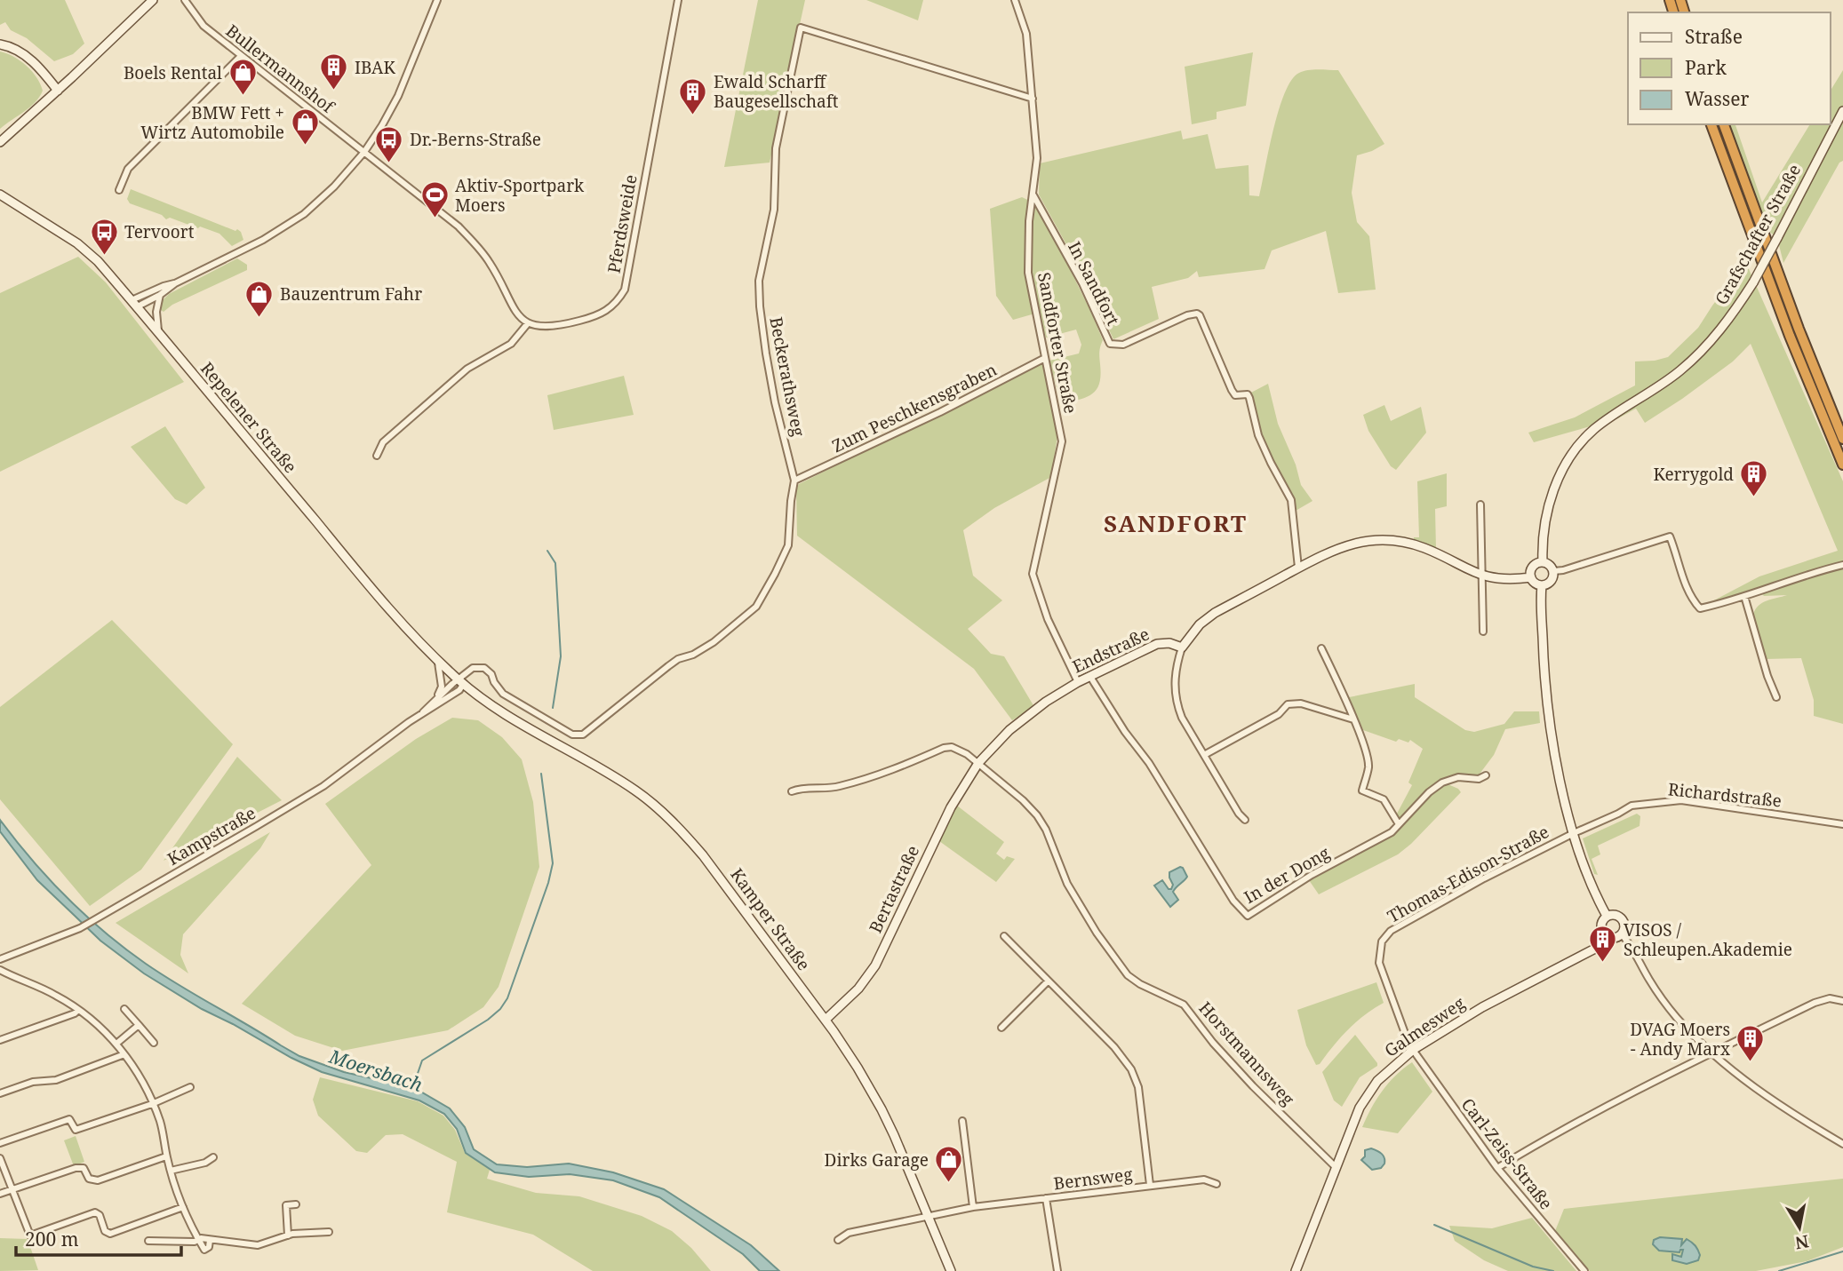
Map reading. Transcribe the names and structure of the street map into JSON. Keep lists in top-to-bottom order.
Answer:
{
  "streets": {
    "street": [
      "Bullermannshof",
      "Pferdsweide",
      "Grafschafter Straße",
      "In Sandfort",
      "Sandforter Straße",
      "Beckerathsweg",
      "Zum Peschkensgraben",
      "Repelener Straße",
      "Endstraße",
      "Richardstraße",
      "Kampstraße",
      "Thomas-Edison-Straße",
      "In der Dong",
      "Bertastraße",
      "Kamper Straße",
      "Galmesweg",
      "Horstmannsweg",
      "Carl-Zeiss-Straße",
      "Bernsweg"
    ]
  },
  "crossings": [
    ["In Sandfort", "Sandforter Straße"],
    ["Sandforter Straße", "Beckerathsweg"],
    ["Sandforter Straße", "Zum Peschkensgraben"],
    ["Sandforter Straße", "Endstraße"],
    ["Beckerathsweg", "Zum Peschkensgraben"],
    ["Beckerathsweg", "Repelener Straße"],
    ["Beckerathsweg", "Kampstraße"],
    ["Beckerathsweg", "Kamper Straße"],
    ["Repelener Straße", "Kampstraße"],
    ["Repelener Straße", "Kamper Straße"],
    ["Endstraße", "In der Dong"],
    ["Endstraße", "Bertastraße"],
    ["Endstraße", "Horstmannsweg"],
    ["Richardstraße", "Thomas-Edison-Straße"],
    ["Kampstraße", "Kamper Straße"],
    ["Thomas-Edison-Straße", "Galmesweg"],
    ["Thomas-Edison-Straße", "Carl-Zeiss-Straße"],
    ["Bertastraße", "Kamper Straße"],
    ["Bertastraße", "Horstmannsweg"],
    ["Kamper Straße", "Bernsweg"],
    ["Galmesweg", "Horstmannsweg"],
    ["Galmesweg", "Carl-Zeiss-Straße"]
  ],
  "districts": ["SANDFORT"],
  "water": ["Moersbach"],
  "places": {
    "building": [
      "IBAK",
      "Ewald Scharff Baugesellschaft",
      "Kerrygold",
      "VISOS / Schleupen.Akademie",
      "DVAG Moers - Andy Marx"
    ],
    "shop": [
      "Boels Rental",
      "BMW Fett + Wirtz Automobile",
      "Bauzentrum Fahr",
      "Dirks Garage"
    ],
    "bus stop": ["Dr.-Berns-Straße", "Tervoort"],
    "sports": ["Aktiv-Sportpark Moers"]
  },
  "legend": ["Straße", "Park", "Wasser"],
  "scale_bar": "200 m",
  "north": "bottom"
}
